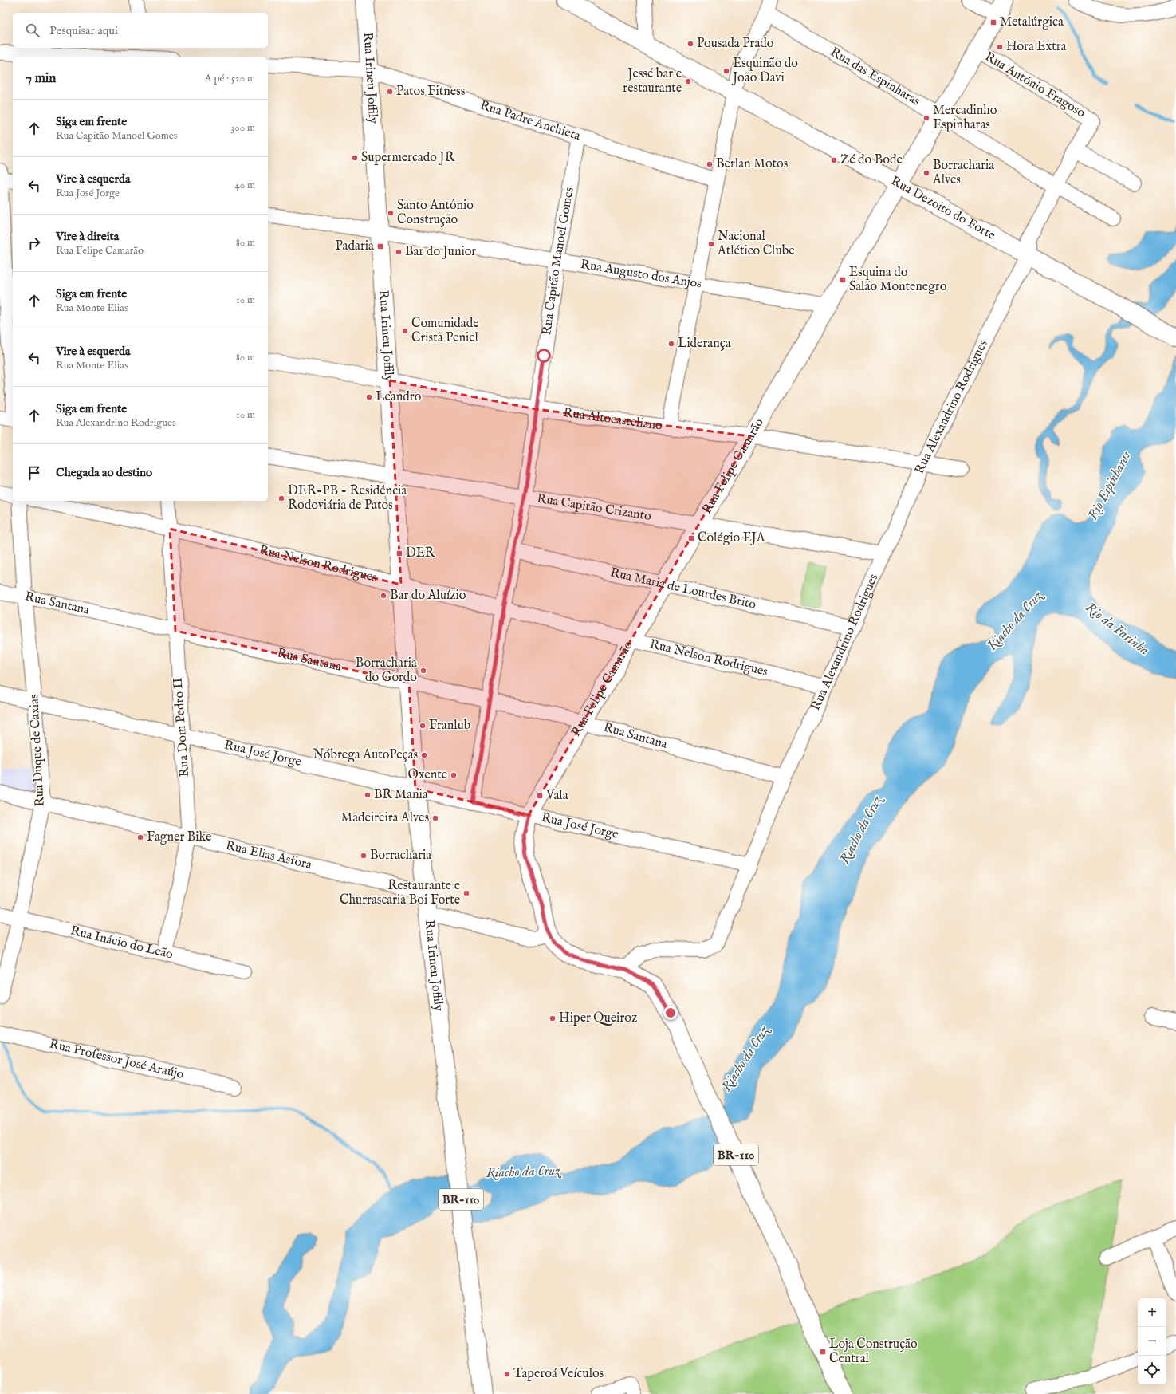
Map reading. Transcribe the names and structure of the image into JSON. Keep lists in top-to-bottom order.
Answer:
{
  "streets": {
    "main road": [
      "Rua Irineu Joffily",
      "Rua Dezoito do Forte",
      "Rua Felipe Camarão",
      "BR-110"
    ],
    "street": [
      "Rua das Espinharas",
      "Rua António Fragoso",
      "Rua Padre Anchieta",
      "Rua Capitão Manoel Gomes",
      "Rua Augusto dos Anjos",
      "Rua Alexandrino Rodrigues",
      "Rua Altocasteliano",
      "Rua Capitão Crizanto",
      "Rua Nelson Rodrigues",
      "Rua Maria de Lourdes Brito",
      "Rua Santana",
      "Rua Dom Pedro II",
      "Rua Duque de Caxias",
      "Rua José Jorge",
      "Rua Elias Asfora",
      "Rua Inácio do Leão",
      "Rua Professor José Araújo"
    ]
  },
  "crossings": [
    ["Rua das Espinharas", "Rua Felipe Camarão"],
    ["Rua Irineu Joffily", "Rua Padre Anchieta"],
    ["Rua Irineu Joffily", "Rua Augusto dos Anjos"],
    ["Rua Irineu Joffily", "Rua Altocasteliano"],
    ["Rua Irineu Joffily", "Rua Capitão Crizanto"],
    ["Rua Irineu Joffily", "Rua Nelson Rodrigues"],
    ["Rua Irineu Joffily", "Rua Santana"],
    ["Rua Irineu Joffily", "Rua José Jorge"],
    ["Rua Irineu Joffily", "Rua Elias Asfora"],
    ["Rua António Fragoso", "Rua Felipe Camarão"],
    ["Rua Padre Anchieta", "Rua Capitão Manoel Gomes"],
    ["Rua Dezoito do Forte", "Rua Alexandrino Rodrigues"],
    ["Rua Dezoito do Forte", "Rua Felipe Camarão"],
    ["Rua Capitão Manoel Gomes", "Rua Augusto dos Anjos"],
    ["Rua Capitão Manoel Gomes", "Rua Altocasteliano"],
    ["Rua Capitão Manoel Gomes", "Rua Capitão Crizanto"],
    ["Rua Capitão Manoel Gomes", "Rua Nelson Rodrigues"],
    ["Rua Capitão Manoel Gomes", "Rua Maria de Lourdes Brito"],
    ["Rua Capitão Manoel Gomes", "Rua Santana"],
    ["Rua Capitão Manoel Gomes", "Rua José Jorge"],
    ["Rua Augusto dos Anjos", "Rua Felipe Camarão"],
    ["Rua Alexandrino Rodrigues", "Rua Altocasteliano"],
    ["Rua Alexandrino Rodrigues", "Rua Capitão Crizanto"],
    ["Rua Alexandrino Rodrigues", "Rua Nelson Rodrigues"],
    ["Rua Alexandrino Rodrigues", "Rua Maria de Lourdes Brito"],
    ["Rua Alexandrino Rodrigues", "Rua Santana"],
    ["Rua Alexandrino Rodrigues", "Rua José Jorge"],
    ["Rua Alexandrino Rodrigues", "BR-110"],
    ["Rua Altocasteliano", "Rua Felipe Camarão"],
    ["Rua Felipe Camarão", "Rua Capitão Crizanto"],
    ["Rua Felipe Camarão", "Rua Nelson Rodrigues"],
    ["Rua Felipe Camarão", "Rua Maria de Lourdes Brito"],
    ["Rua Felipe Camarão", "Rua Santana"],
    ["Rua Felipe Camarão", "Rua José Jorge"],
    ["Rua Felipe Camarão", "BR-110"],
    ["Rua Nelson Rodrigues", "Rua Dom Pedro II"],
    ["Rua Santana", "Rua Dom Pedro II"],
    ["Rua Santana", "Rua Duque de Caxias"],
    ["Rua Dom Pedro II", "Rua José Jorge"],
    ["Rua Dom Pedro II", "Rua Elias Asfora"],
    ["Rua Dom Pedro II", "Rua Inácio do Leão"],
    ["Rua Duque de Caxias", "Rua José Jorge"],
    ["Rua Duque de Caxias", "Rua Elias Asfora"],
    ["Rua Duque de Caxias", "Rua Inácio do Leão"]
  ],
  "water": ["Rio Espinharas", "Riacho da Cruz", "Rio da Farinha"],
  "places": {
    "transit": [
      "Metalúrgica",
      "Padaria",
      "Esquina do Salão Montenegro",
      "Colégio EJA",
      "DER",
      "Vala",
      "Loja Construção Central"
    ],
    "other": [
      "Pousada Prado",
      "Hora Extra",
      "Esquinão do João Davi",
      "Jessé bar e restaurante",
      "Patos Fitness",
      "Mercadinho Espinharas",
      "Supermercado JR",
      "Zé do Bode",
      "Berlan Motos",
      "Borracharia Alves",
      "Santo Antônio Construção",
      "Nacional Atlético Clube",
      "Bar do Junior",
      "Comunidade Cristã Peniel",
      "Liderança",
      "Leandro",
      "DER-PB - Residência Rodoviária de Patos",
      "Bar do Aluízio",
      "Borracharia do Gordo",
      "Franlub",
      "Nóbrega AutoPeças",
      "Oxente",
      "BR Mania",
      "Madeireira Alves",
      "Fagner Bike",
      "Borracharia",
      "Restaurante e Churrascaria Boi Forte",
      "Hiper Queiroz",
      "Taperoá Veículos"
    ]
  },
  "page": {
    "search": "Pesquisar aqui",
    "heading": ["7 min", "A pé · 520 m"],
    "list": [
      ["Siga em frente", "Rua Capitão Manoel Gomes", "300 m"],
      ["Vire à esquerda", "Rua José Jorge", "40 m"],
      ["Vire à direita", "Rua Felipe Camarão", "80 m"],
      ["Siga em frente", "Rua Monte Elias", "10 m"],
      ["Vire à esquerda", "Rua Monte Elias", "80 m"],
      ["Siga em frente", "Rua Alexandrino Rodrigues", "10 m"],
      "Chegada ao destino"
    ],
    "map_buttons": ["+", "−"]
  }
}
